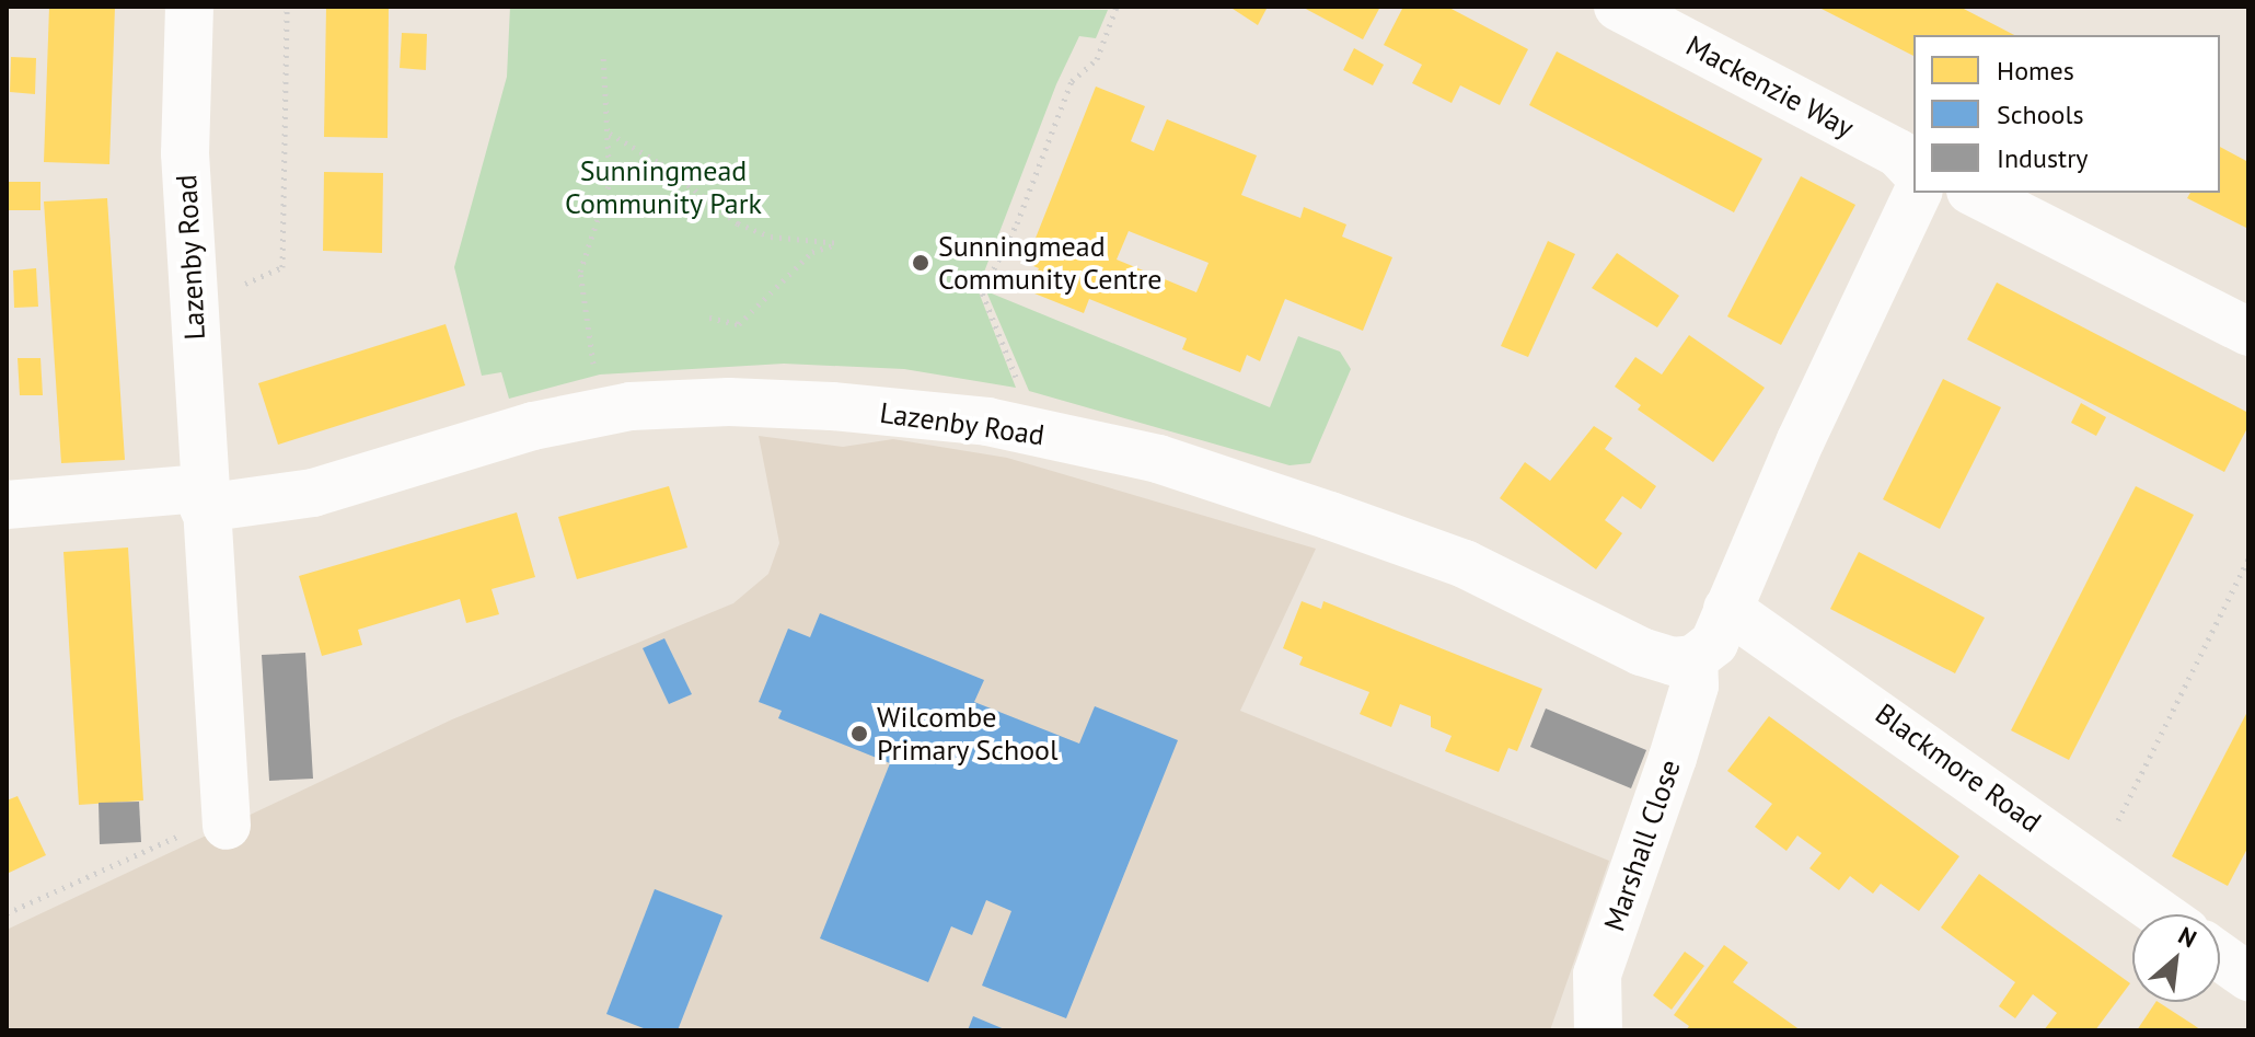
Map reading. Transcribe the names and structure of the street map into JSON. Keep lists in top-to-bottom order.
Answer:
{
  "streets": {
    "street": [
      "Mackenzie Way",
      "Lazenby Road",
      "Blackmore Road",
      "Marshall Close"
    ]
  },
  "crossings": [
    ["Lazenby Road", "Marshall Close"]
  ],
  "parks": ["Sunningmead Community Park"],
  "places": ["Sunningmead Community Centre", "Wilcombe Primary School"],
  "legend": ["Homes", "Schools", "Industry"],
  "north": "top right"
}
